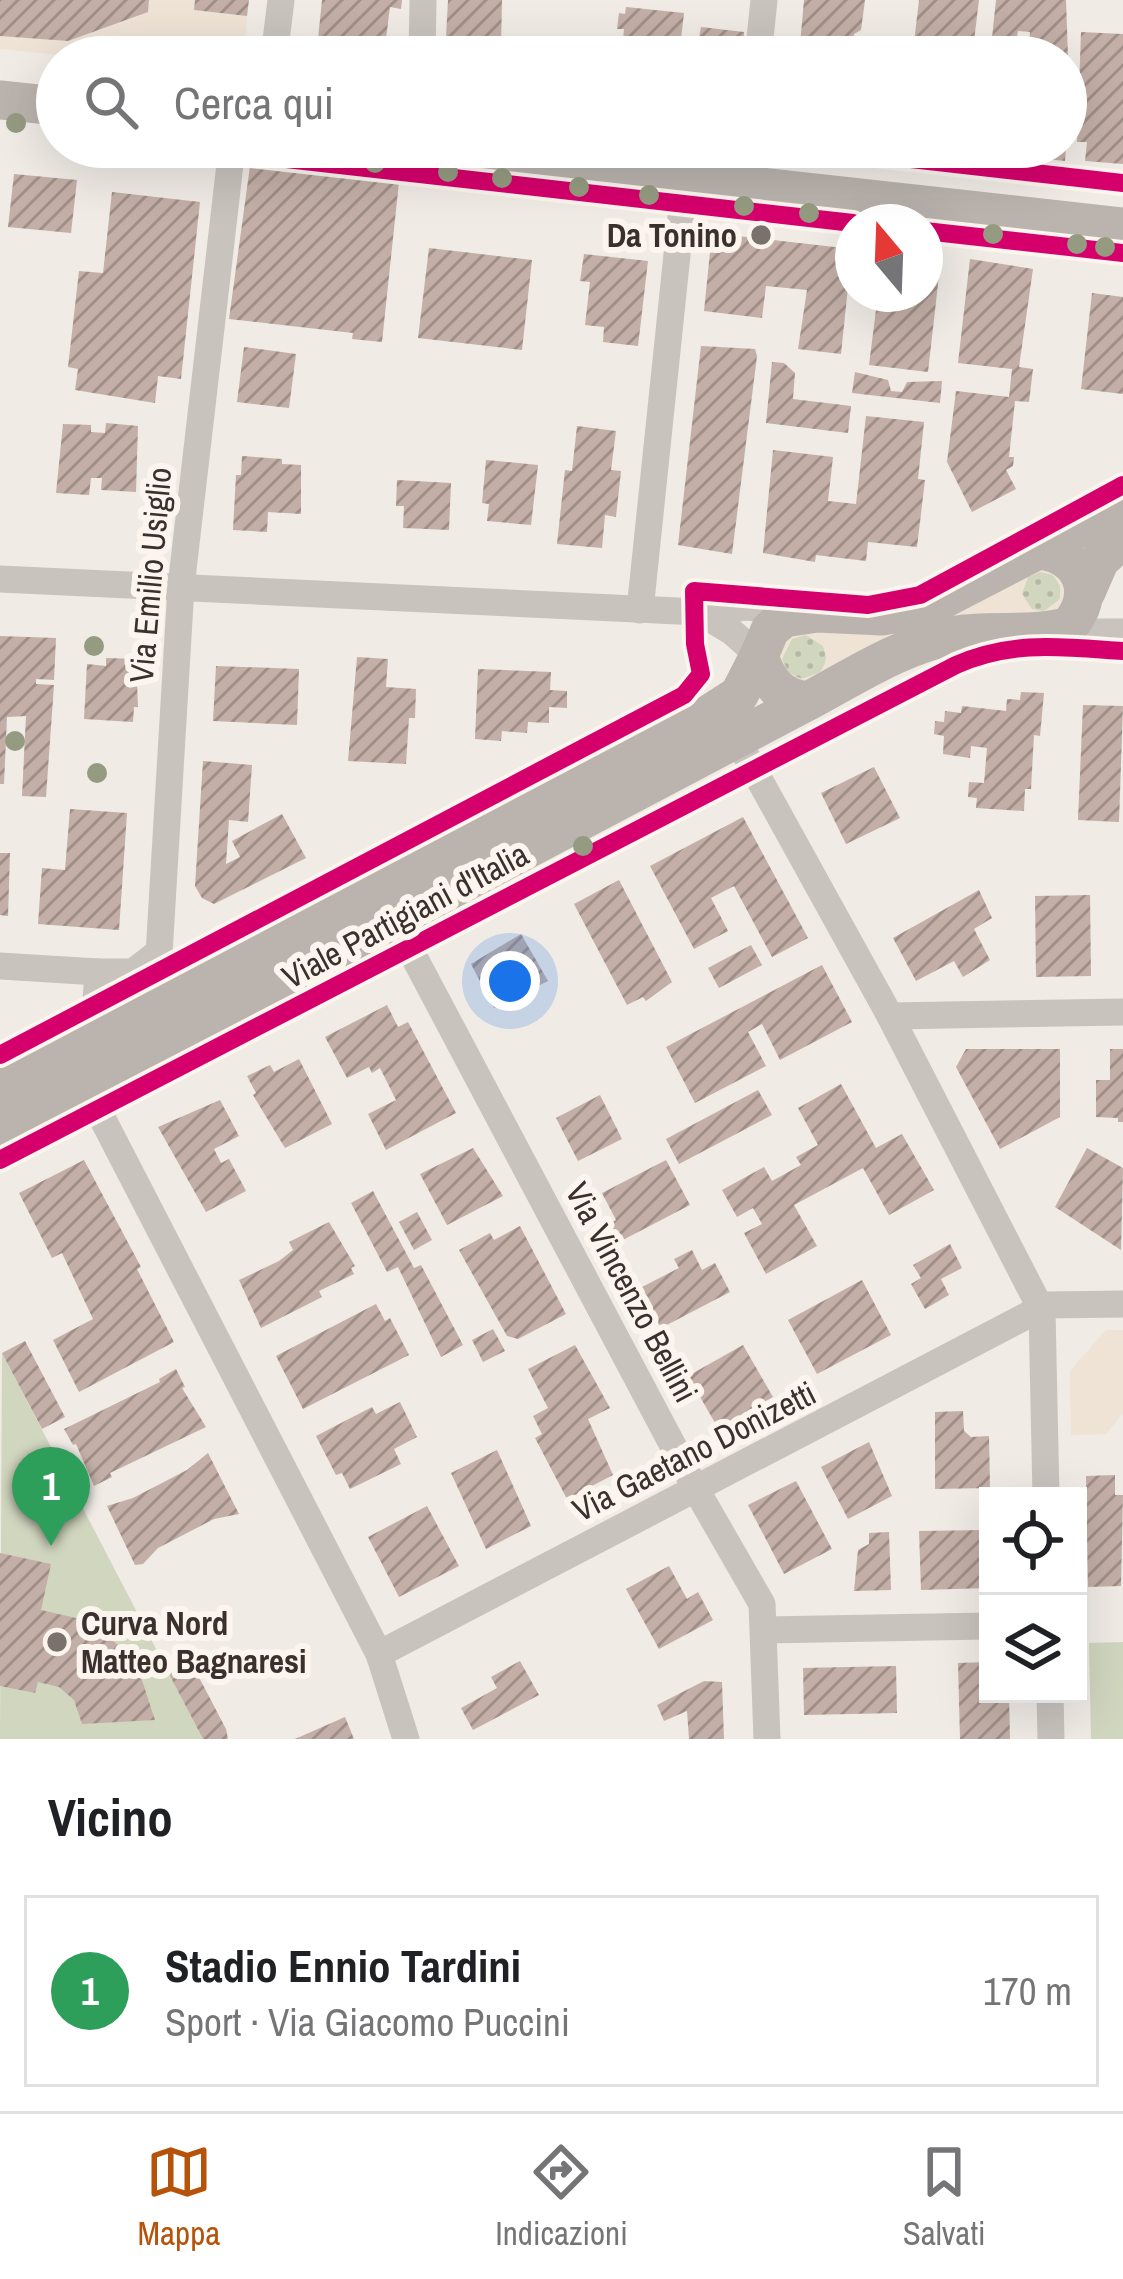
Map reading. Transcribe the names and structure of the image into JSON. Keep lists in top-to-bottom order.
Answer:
{
  "streets": {
    "main road": ["Viale Partigiani d'Italia"],
    "street": ["Via Emilio Usiglio", "Via Vincenzo Bellini", "Via Gaetano Donizetti"]
  },
  "crossings": [
    ["Viale Partigiani d'Italia", "Via Vincenzo Bellini"],
    ["Via Vincenzo Bellini", "Via Gaetano Donizetti"]
  ],
  "places": ["Da Tonino", "Curva Nord Matteo Bagnaresi"],
  "north": "top",
  "page": {
    "search": "Cerca qui",
    "pins": "1",
    "heading": "Vicino",
    "list": [
      {
        "mark": "1",
        "name": "Stadio Ennio Tardini",
        "note": "Sport · Via Giacomo Puccini",
        "value": "170 m"
      }
    ],
    "nav": ["Mappa", "Indicazioni", "Salvati"]
  }
}
